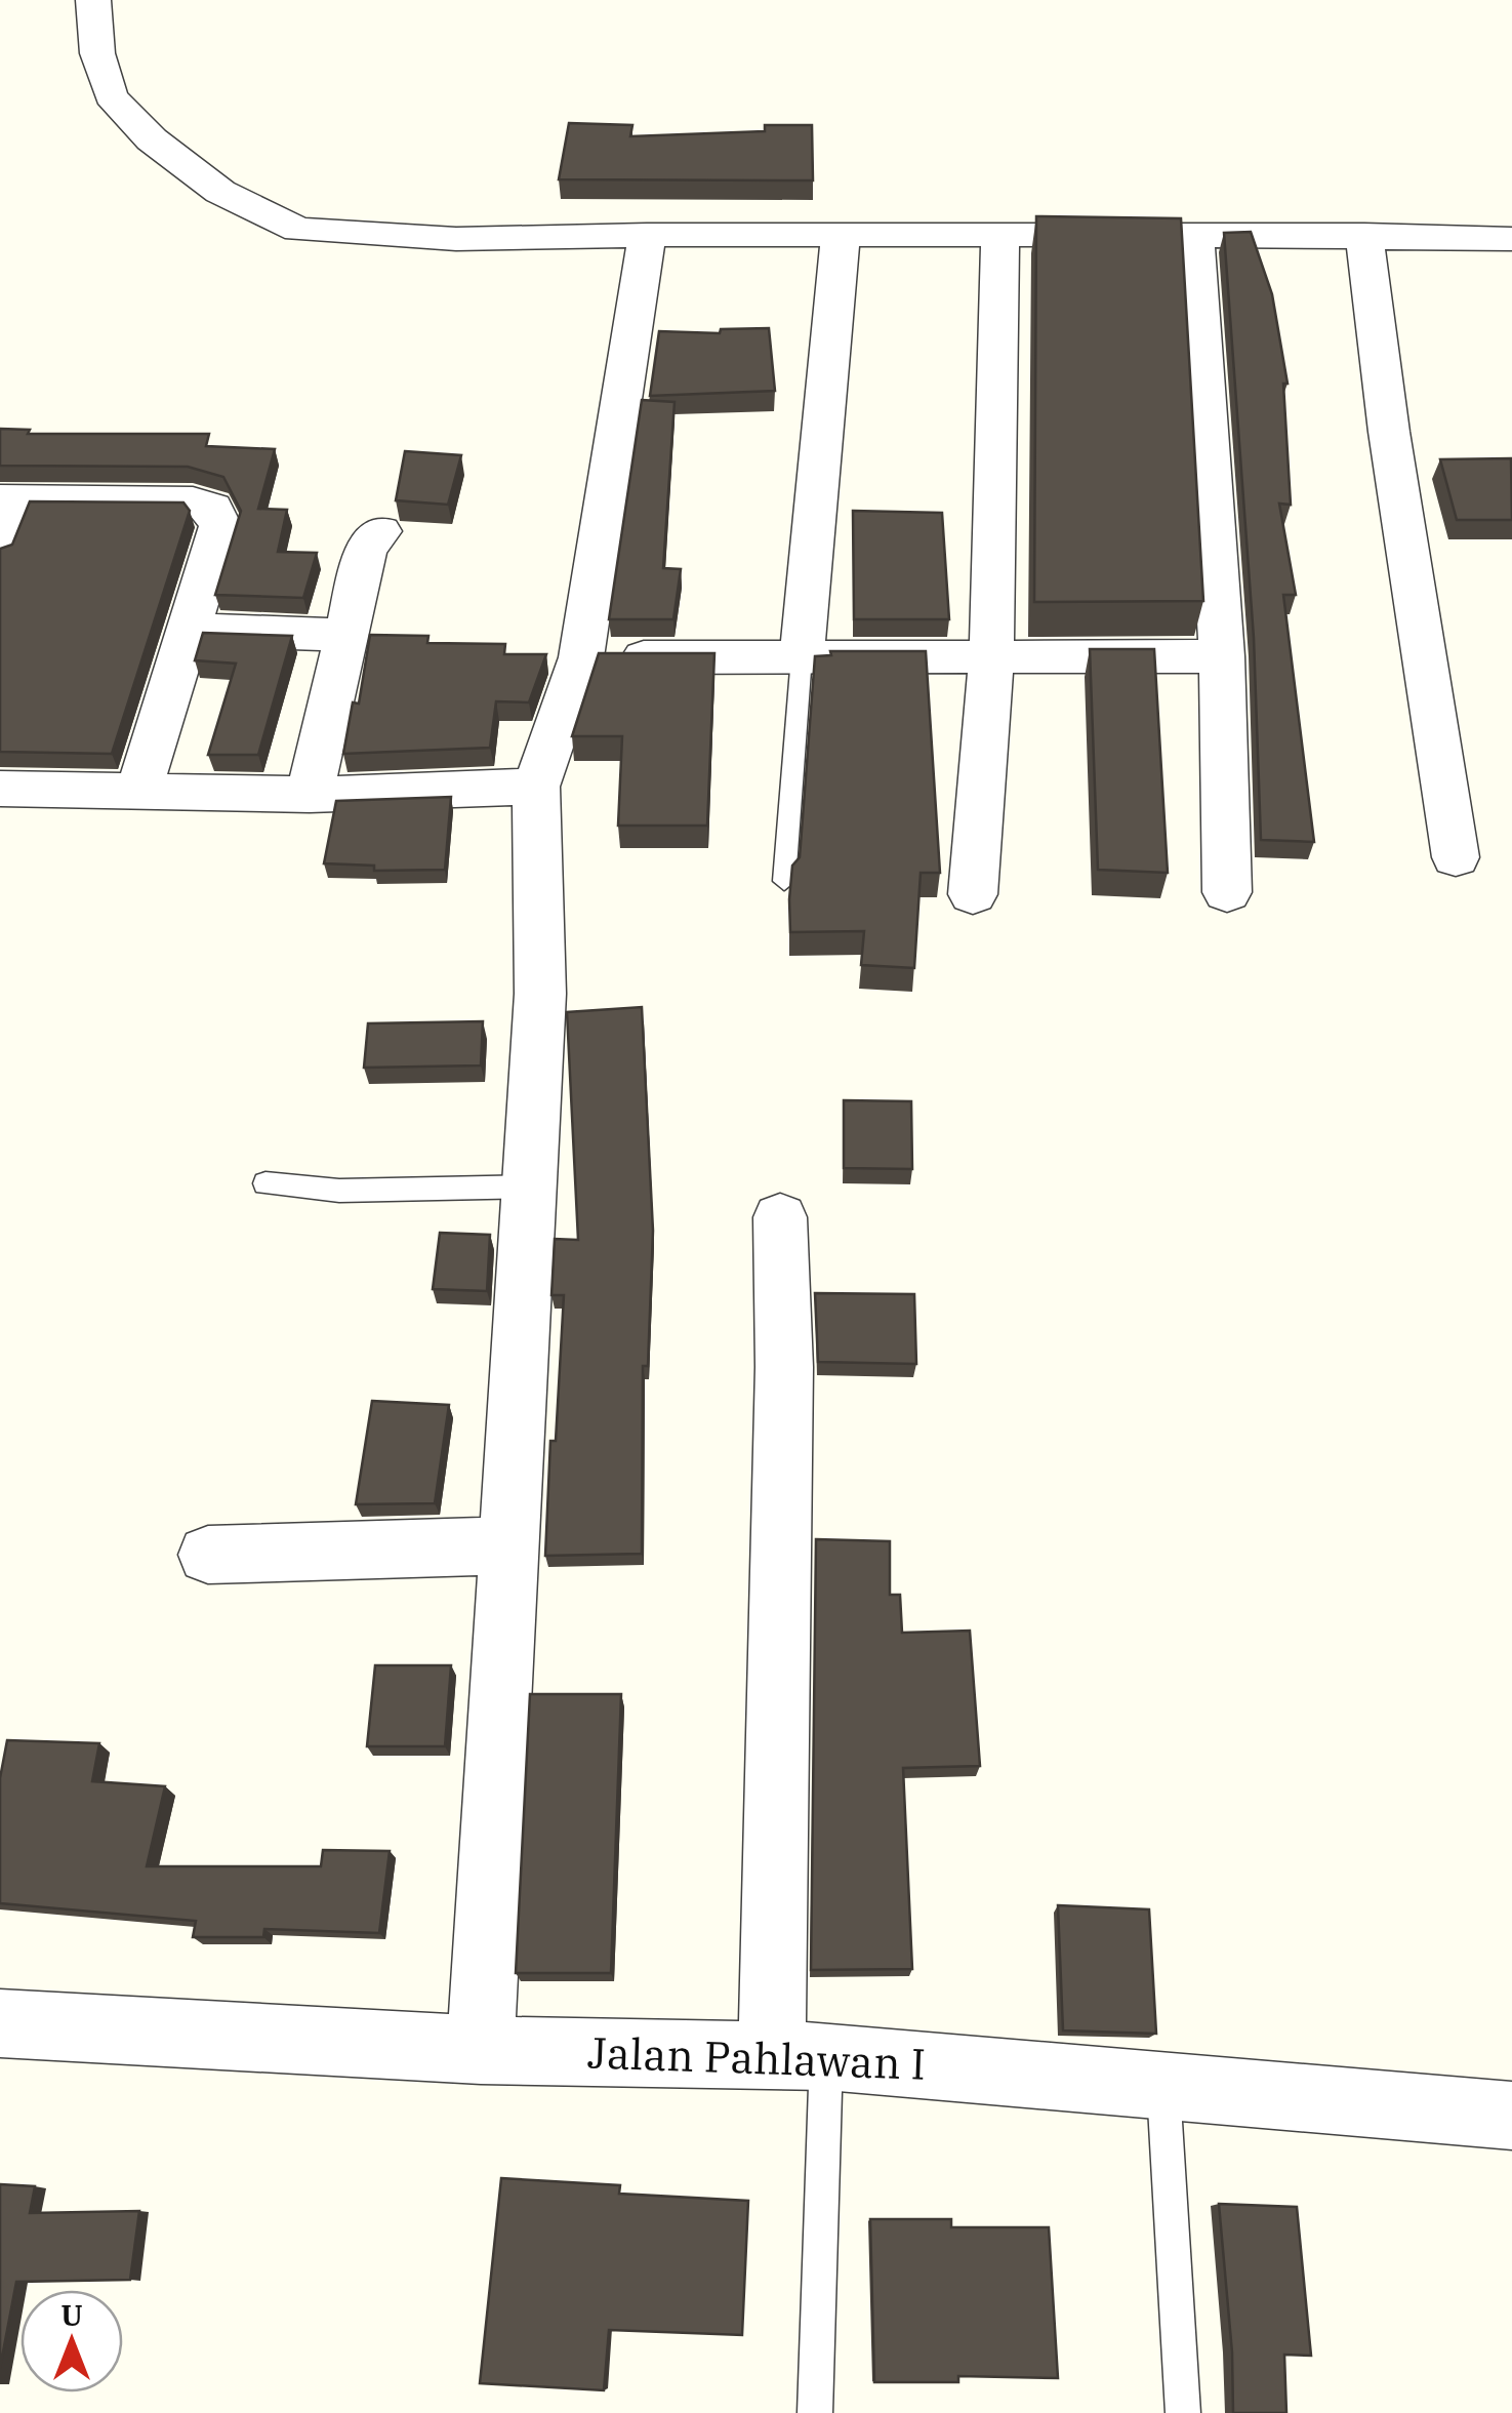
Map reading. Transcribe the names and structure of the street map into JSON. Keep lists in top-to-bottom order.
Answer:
{
  "streets": {
    "street": ["Jalan Pahlawan I"]
  },
  "north": "top"
}
